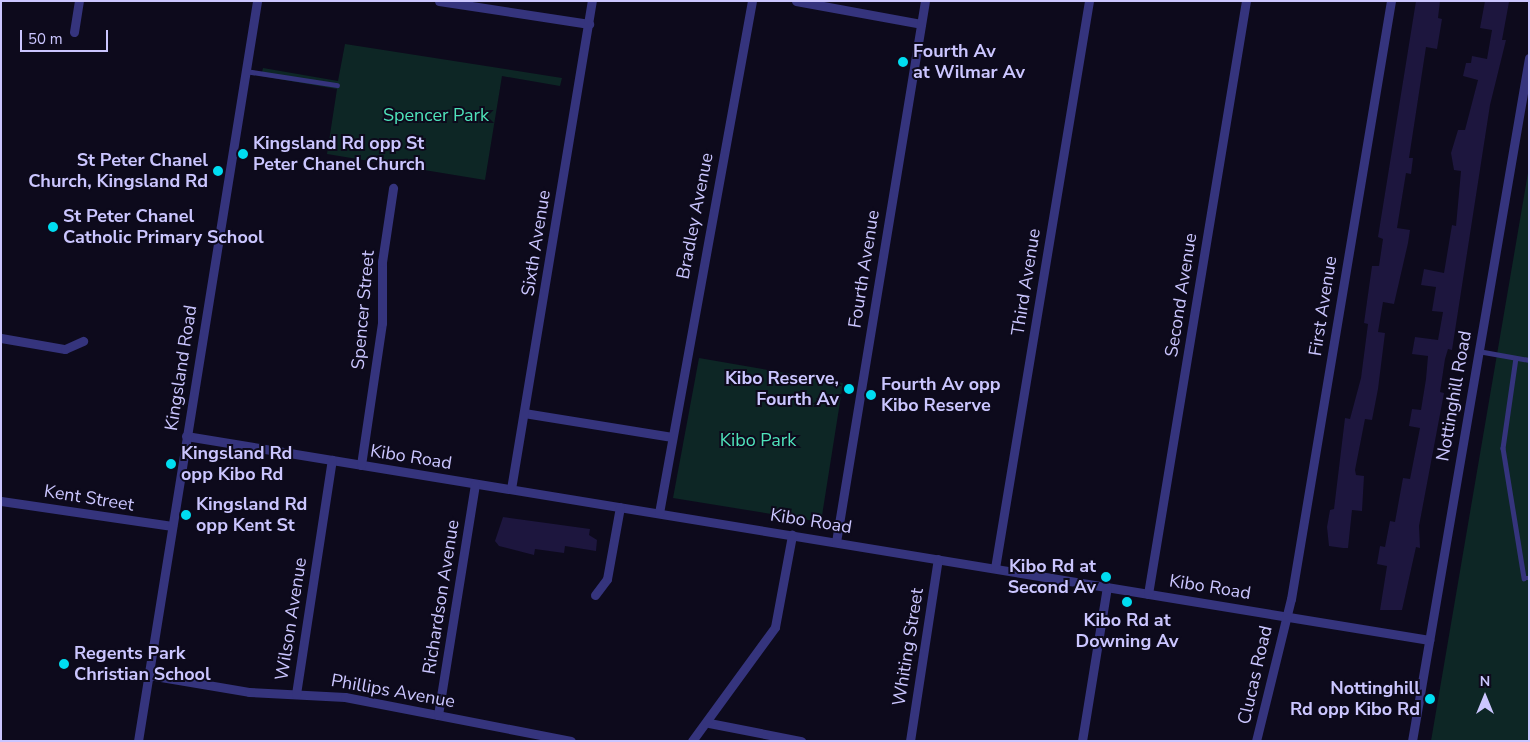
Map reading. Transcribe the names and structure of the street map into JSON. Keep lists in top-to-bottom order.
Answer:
{
  "streets": {
    "street": [
      "Bradley Avenue",
      "Sixth Avenue",
      "Fourth Avenue",
      "Third Avenue",
      "Second Avenue",
      "First Avenue",
      "Spencer Street",
      "Kingsland Road",
      "Nottinghill Road",
      "Kibo Road",
      "Kent Street",
      "Richardson Avenue",
      "Wilson Avenue",
      "Whiting Street",
      "Clucas Road",
      "Phillips Avenue"
    ]
  },
  "crossings": [
    ["Bradley Avenue", "Kibo Road"],
    ["Sixth Avenue", "Kibo Road"],
    ["Fourth Avenue", "Kibo Road"],
    ["Third Avenue", "Kibo Road"],
    ["Second Avenue", "Kibo Road"],
    ["First Avenue", "Kibo Road"],
    ["First Avenue", "Clucas Road"],
    ["Spencer Street", "Kibo Road"],
    ["Kingsland Road", "Kibo Road"],
    ["Kingsland Road", "Kent Street"],
    ["Kingsland Road", "Phillips Avenue"],
    ["Nottinghill Road", "Kibo Road"],
    ["Kibo Road", "Richardson Avenue"],
    ["Kibo Road", "Wilson Avenue"],
    ["Kibo Road", "Whiting Street"],
    ["Kibo Road", "Clucas Road"],
    ["Richardson Avenue", "Phillips Avenue"],
    ["Wilson Avenue", "Phillips Avenue"]
  ],
  "parks": ["Spencer Park", "Kibo Park"],
  "places": [
    "Fourth Av at Wilmar Av",
    "Kingsland Rd opp St Peter Chanel Church",
    "St Peter Chanel Church, Kingsland Rd",
    "St Peter Chanel Catholic Primary School",
    "Kibo Reserve, Fourth Av",
    "Fourth Av opp Kibo Reserve",
    "Kingsland Rd opp Kibo Rd",
    "Kingsland Rd opp Kent St",
    "Kibo Rd at Second Av",
    "Kibo Rd at Downing Av",
    "Regents Park Christian School",
    "Nottinghill Rd opp Kibo Rd"
  ],
  "scale_bar": "50 m",
  "north": "top"
}
